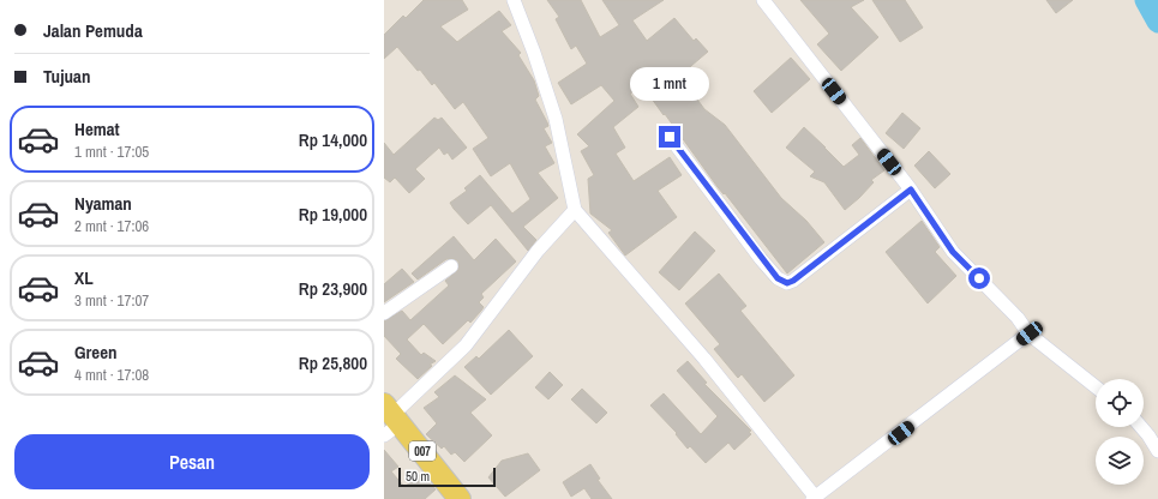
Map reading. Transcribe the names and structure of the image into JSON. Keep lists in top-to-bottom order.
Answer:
{
  "streets": {
    "main road": ["007"]
  },
  "scale_bar": "50 m",
  "page": {
    "banner": ["Jalan Pemuda", "Tujuan"],
    "bubble": "1 mnt",
    "list": [
      {
        "name": "Hemat",
        "note": "1 mnt · 17:05",
        "value": "Rp 14,000"
      },
      {
        "name": "Nyaman",
        "note": "2 mnt · 17:06",
        "value": "Rp 19,000"
      },
      {
        "name": "XL",
        "note": "3 mnt · 17:07",
        "value": "Rp 23,900"
      },
      {
        "name": "Green",
        "note": "4 mnt · 17:08",
        "value": "Rp 25,800"
      }
    ],
    "buttons": "Pesan",
    "scale": "50 m"
  }
}
